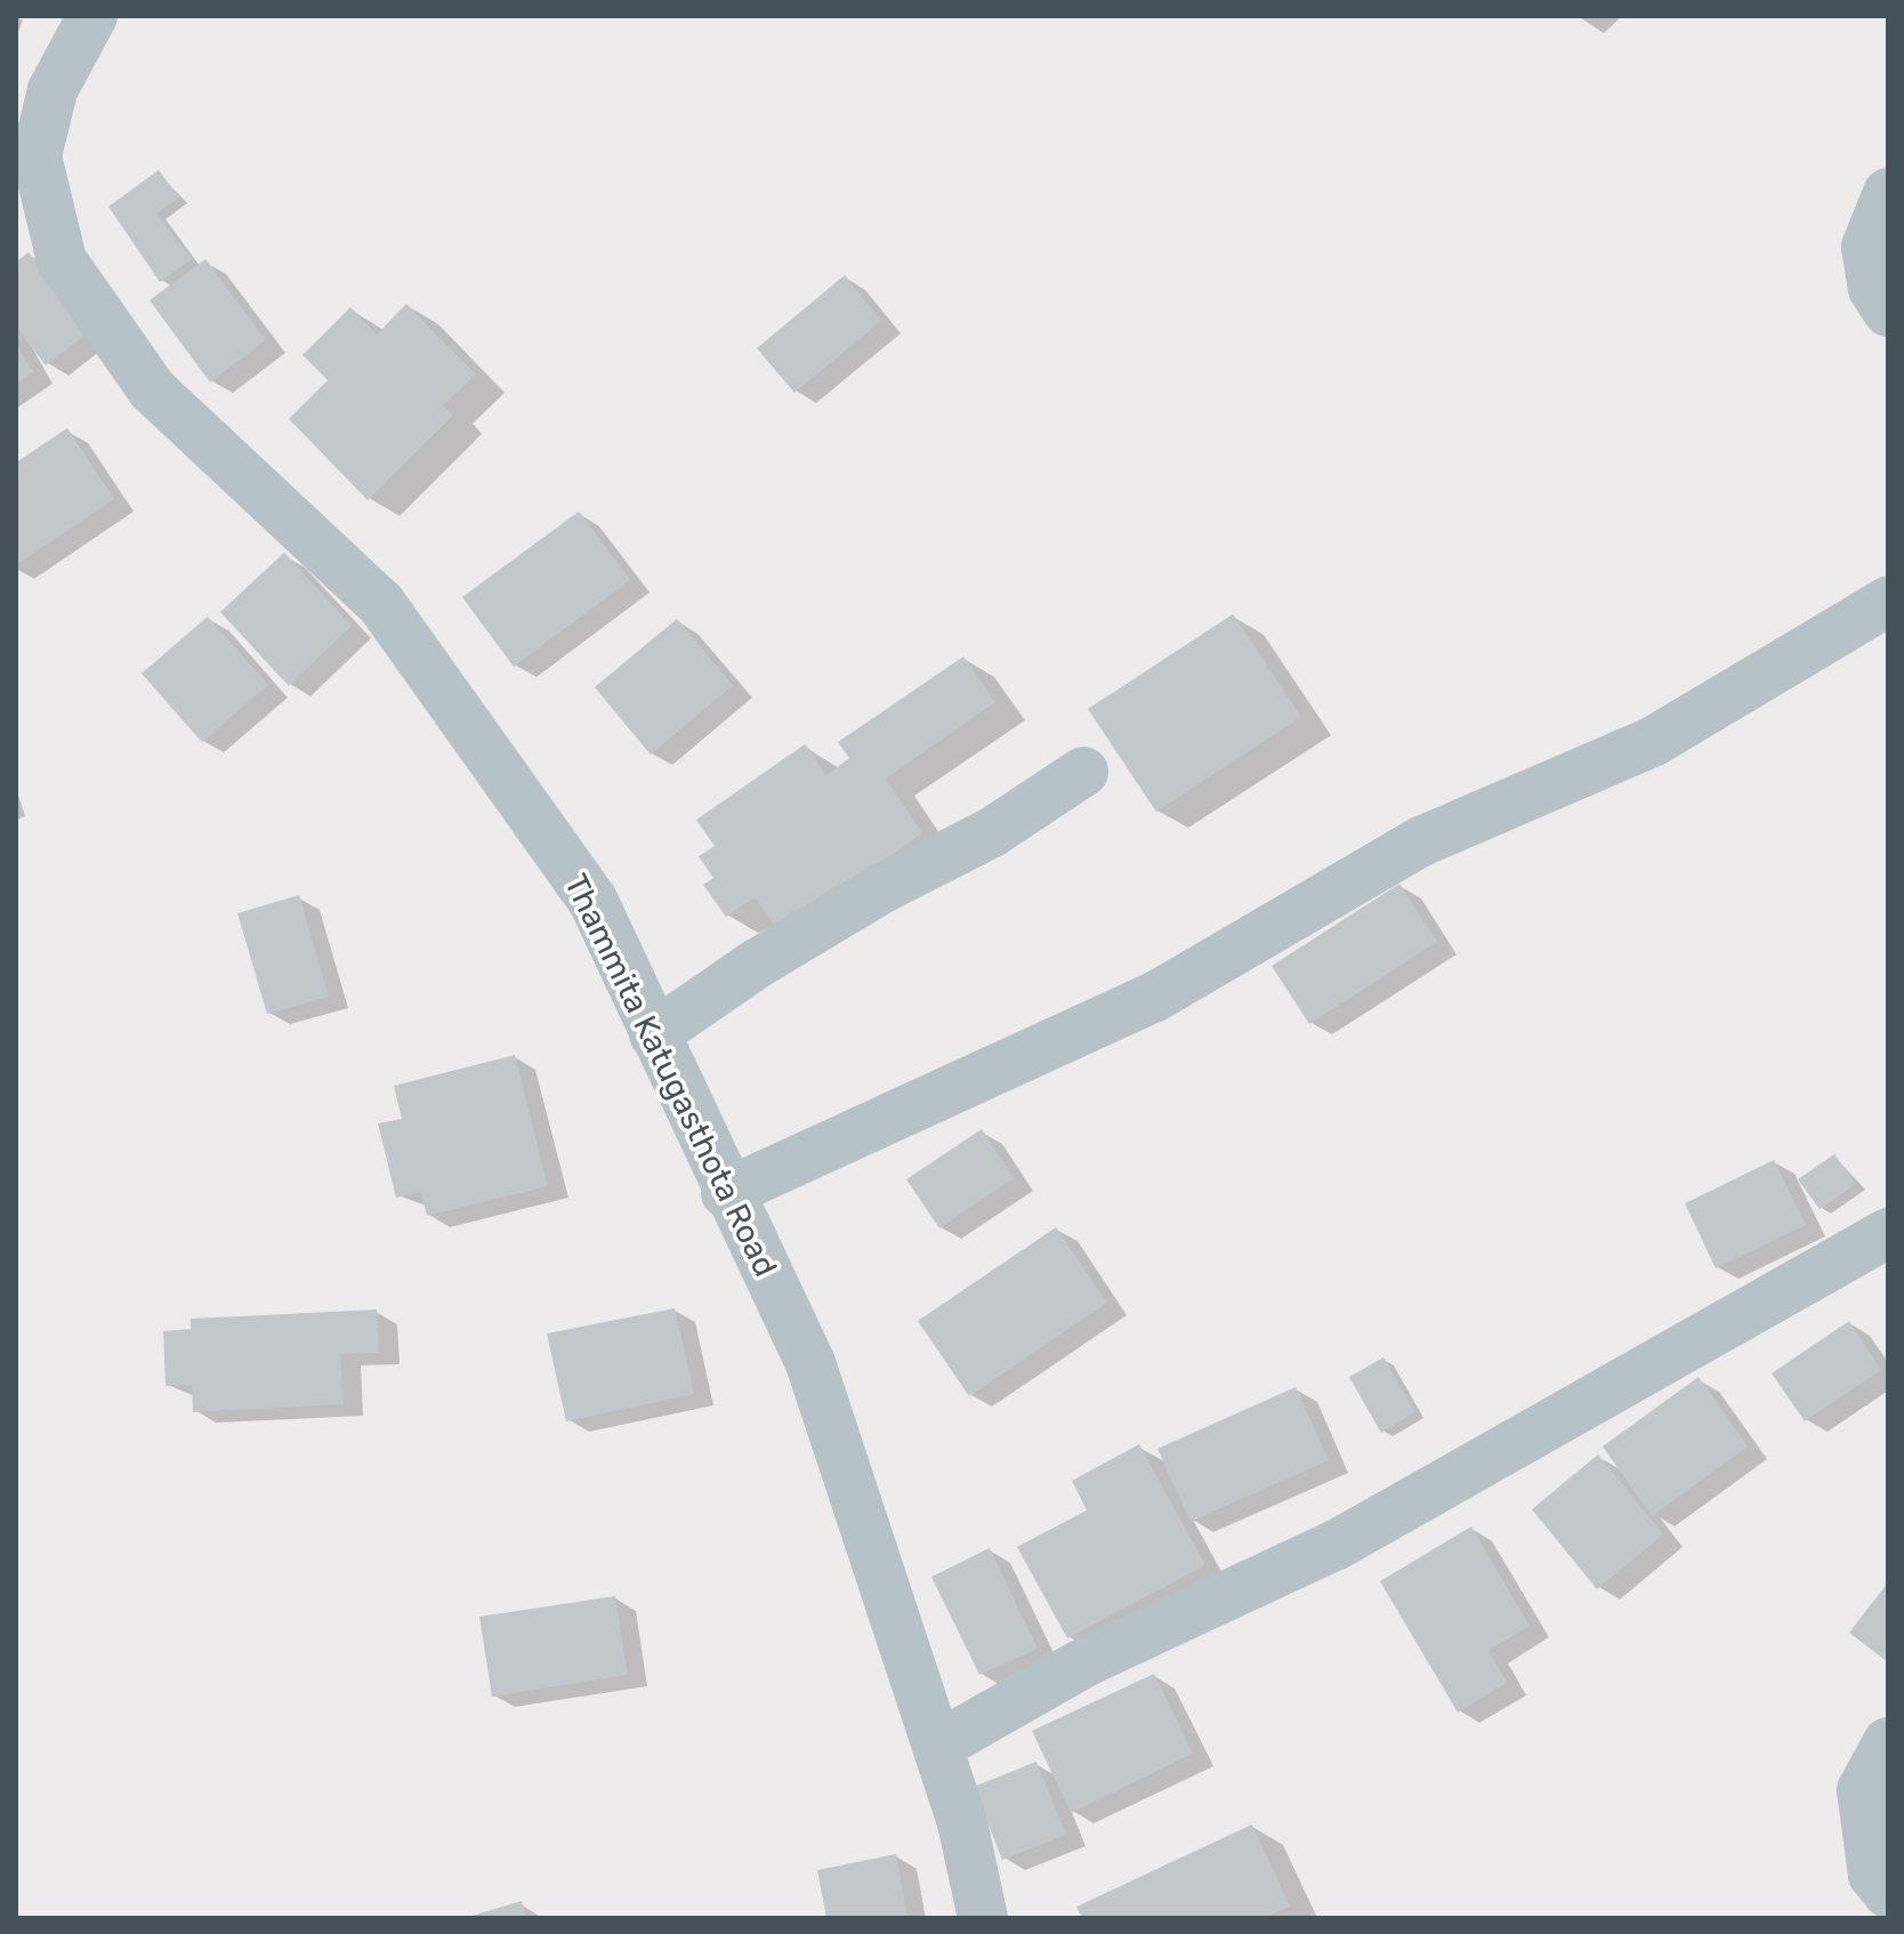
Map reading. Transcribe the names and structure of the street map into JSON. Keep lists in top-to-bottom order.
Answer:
{
  "streets": {
    "street": ["Thammita Katugasthota Road"]
  }
}
